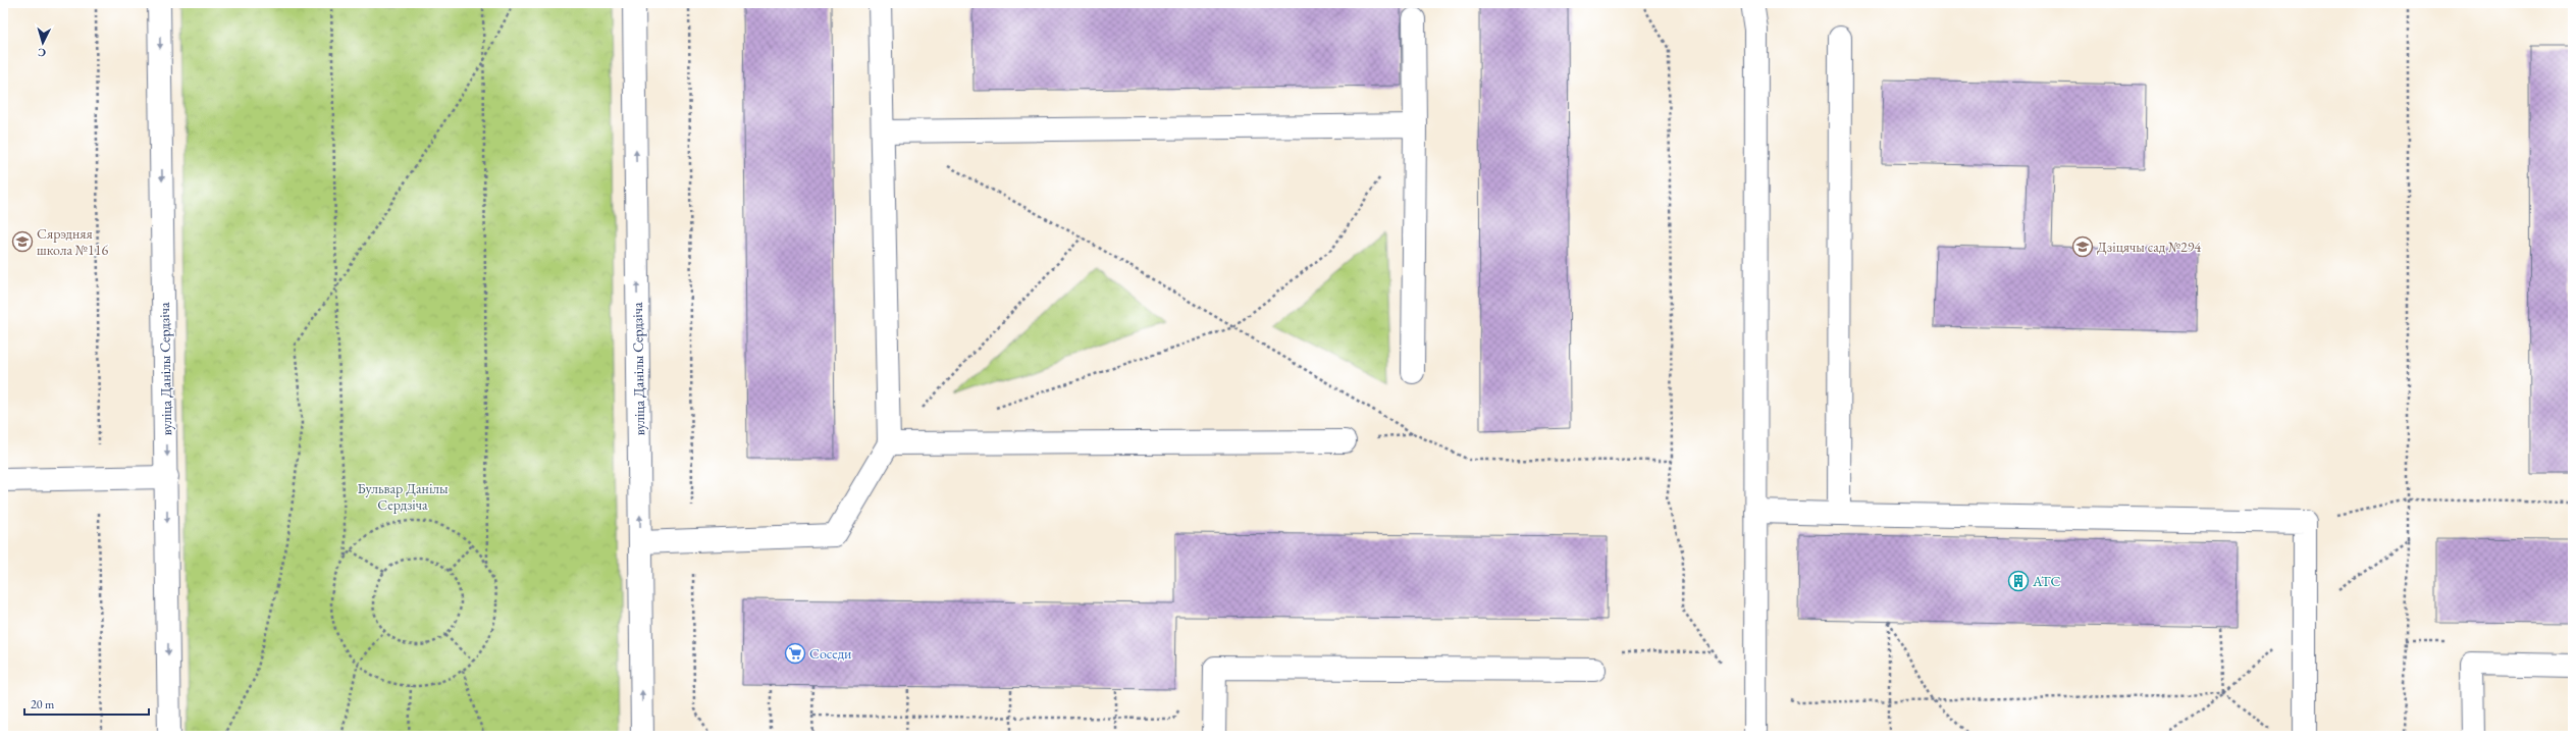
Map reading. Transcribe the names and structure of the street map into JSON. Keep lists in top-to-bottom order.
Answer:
{
  "streets": {
    "street": ["вуліца Данілы Сердзіча"]
  },
  "parks": ["Бульвар Данілы Сердзіча"],
  "places": {
    "school or university": ["Сярэдняя школа №116", "Дзіцячы сад №294"],
    "building": ["АТС"],
    "supermarket": ["Соседи"]
  },
  "scale_bar": "20 m",
  "north": "bottom"
}
